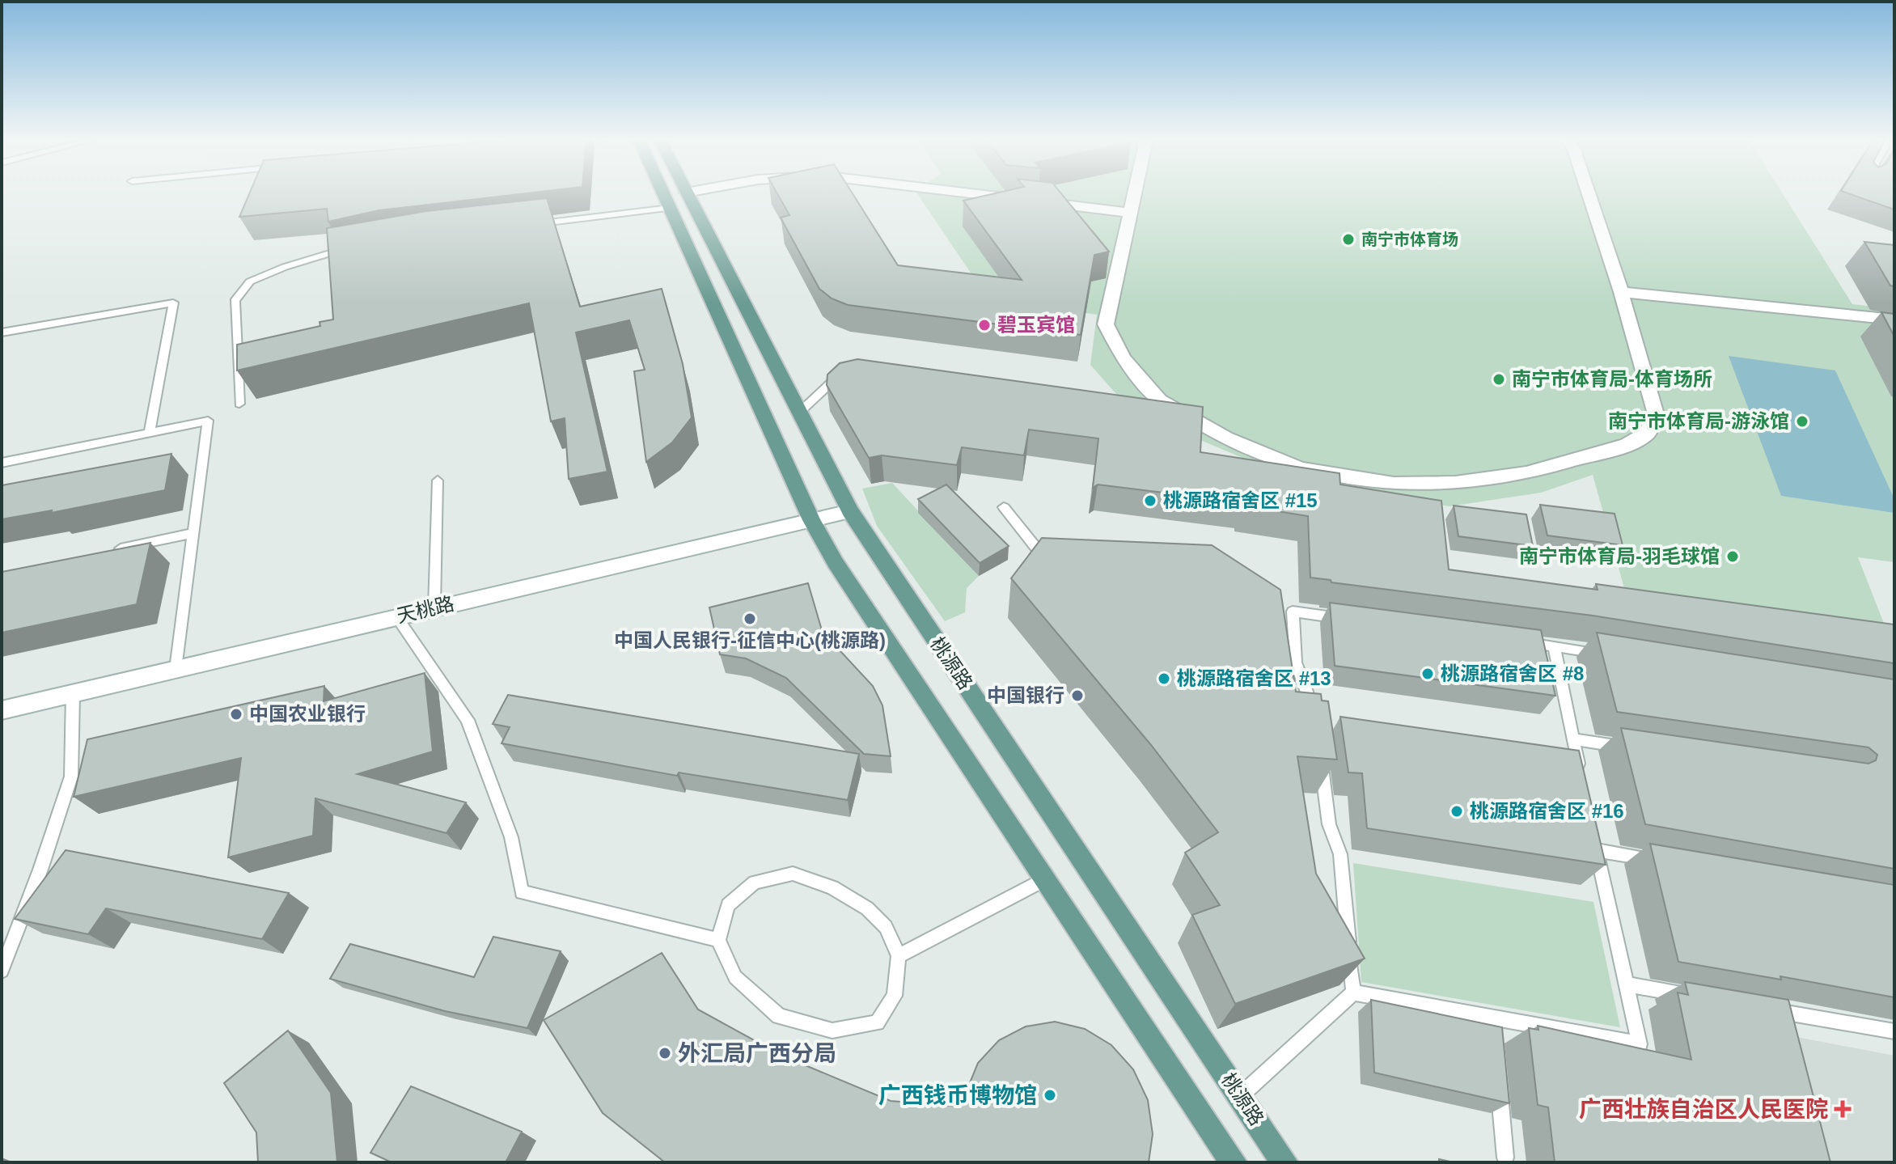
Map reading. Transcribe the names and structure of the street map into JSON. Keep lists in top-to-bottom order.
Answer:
{
  "streets": {
    "main road": ["桃源路"],
    "street": ["天桃路"]
  },
  "crossings": [
    ["天桃路", "桃源路"]
  ],
  "places": {
    "other": [
      "南宁市体育场",
      "碧玉宾馆",
      "南宁市体育局-体育场所",
      "南宁市体育局-游泳馆",
      "桃源路宿舍区 #15",
      "南宁市体育局-羽毛球馆",
      "中国人民银行-征信中心(桃源路)",
      "桃源路宿舍区 #8",
      "桃源路宿舍区 #13",
      "中国银行",
      "中国农业银行",
      "桃源路宿舍区 #16",
      "外汇局广西分局",
      "广西钱币博物馆"
    ],
    "health": ["广西壮族自治区人民医院"]
  }
}
